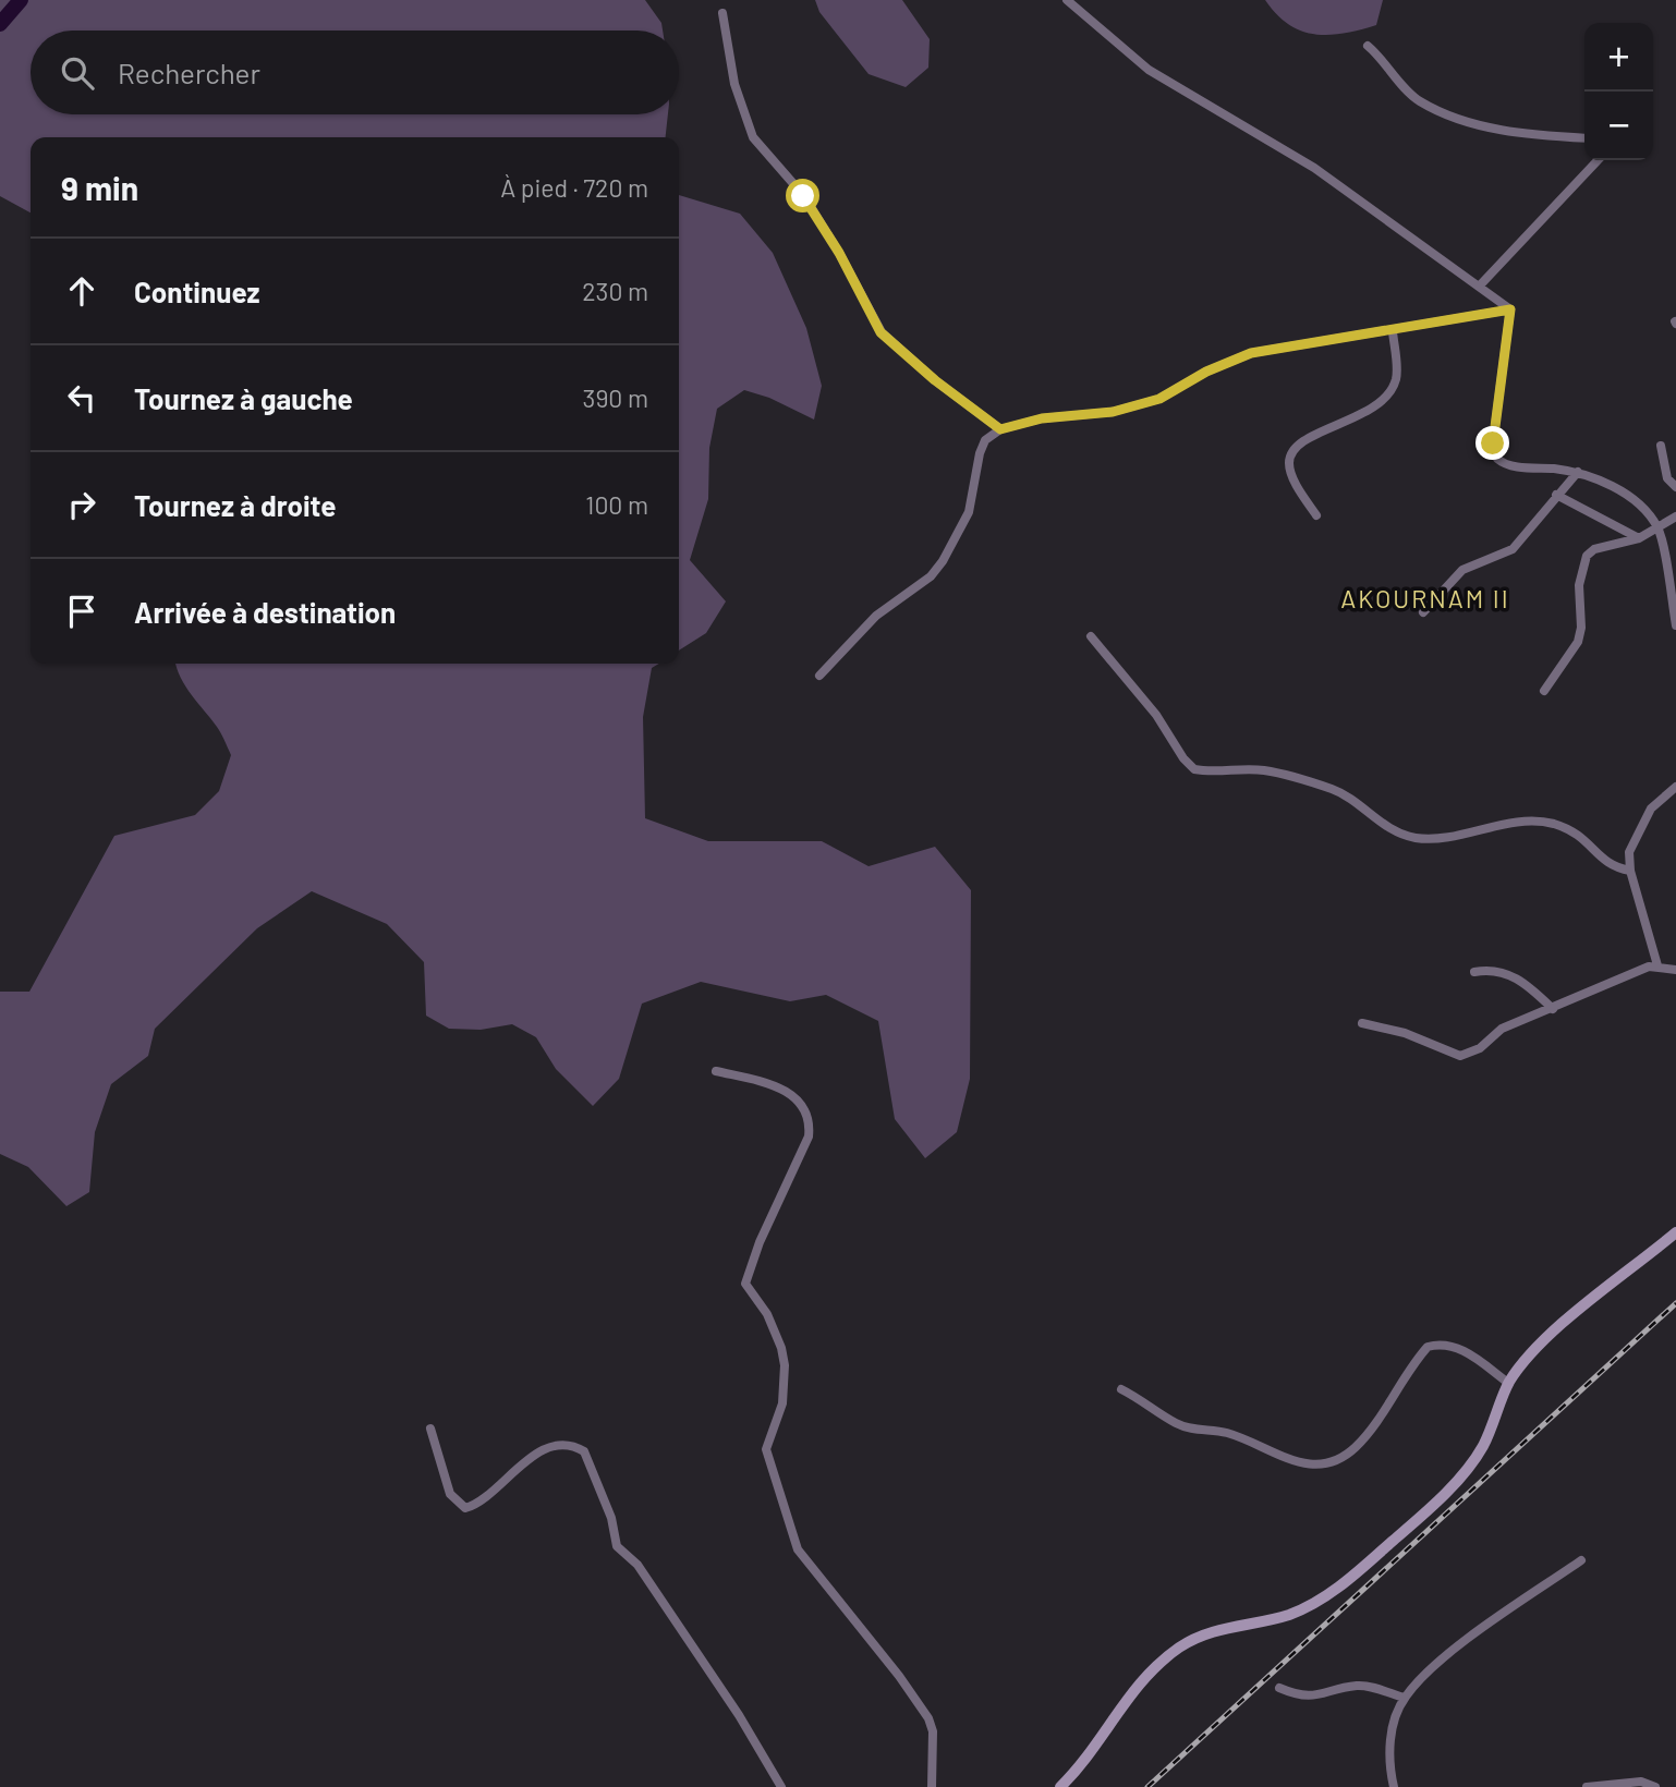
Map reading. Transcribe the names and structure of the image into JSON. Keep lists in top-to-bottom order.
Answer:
{
  "districts": ["AKOURNAM II"],
  "page": {
    "map_buttons": ["+", "−"],
    "search": "Rechercher",
    "heading": ["9 min", "À pied · 720 m"],
    "list": [
      ["Continuez", "230 m"],
      ["Tournez à gauche", "390 m"],
      ["Tournez à droite", "100 m"],
      "Arrivée à destination"
    ]
  }
}
